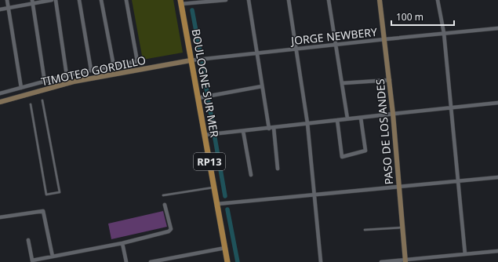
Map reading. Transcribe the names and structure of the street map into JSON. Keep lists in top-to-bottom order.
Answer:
{
  "streets": {
    "main road": ["BOULOGNE SUR MER", "RP13"],
    "street": ["JORGE NEWBERY", "TIMOTEO GORDILLO", "PASO DE LOS ANDES"]
  },
  "crossings": [
    ["JORGE NEWBERY", "TIMOTEO GORDILLO"],
    ["JORGE NEWBERY", "BOULOGNE SUR MER"],
    ["JORGE NEWBERY", "PASO DE LOS ANDES"],
    ["TIMOTEO GORDILLO", "BOULOGNE SUR MER"]
  ],
  "scale_bar": "100 m"
}
